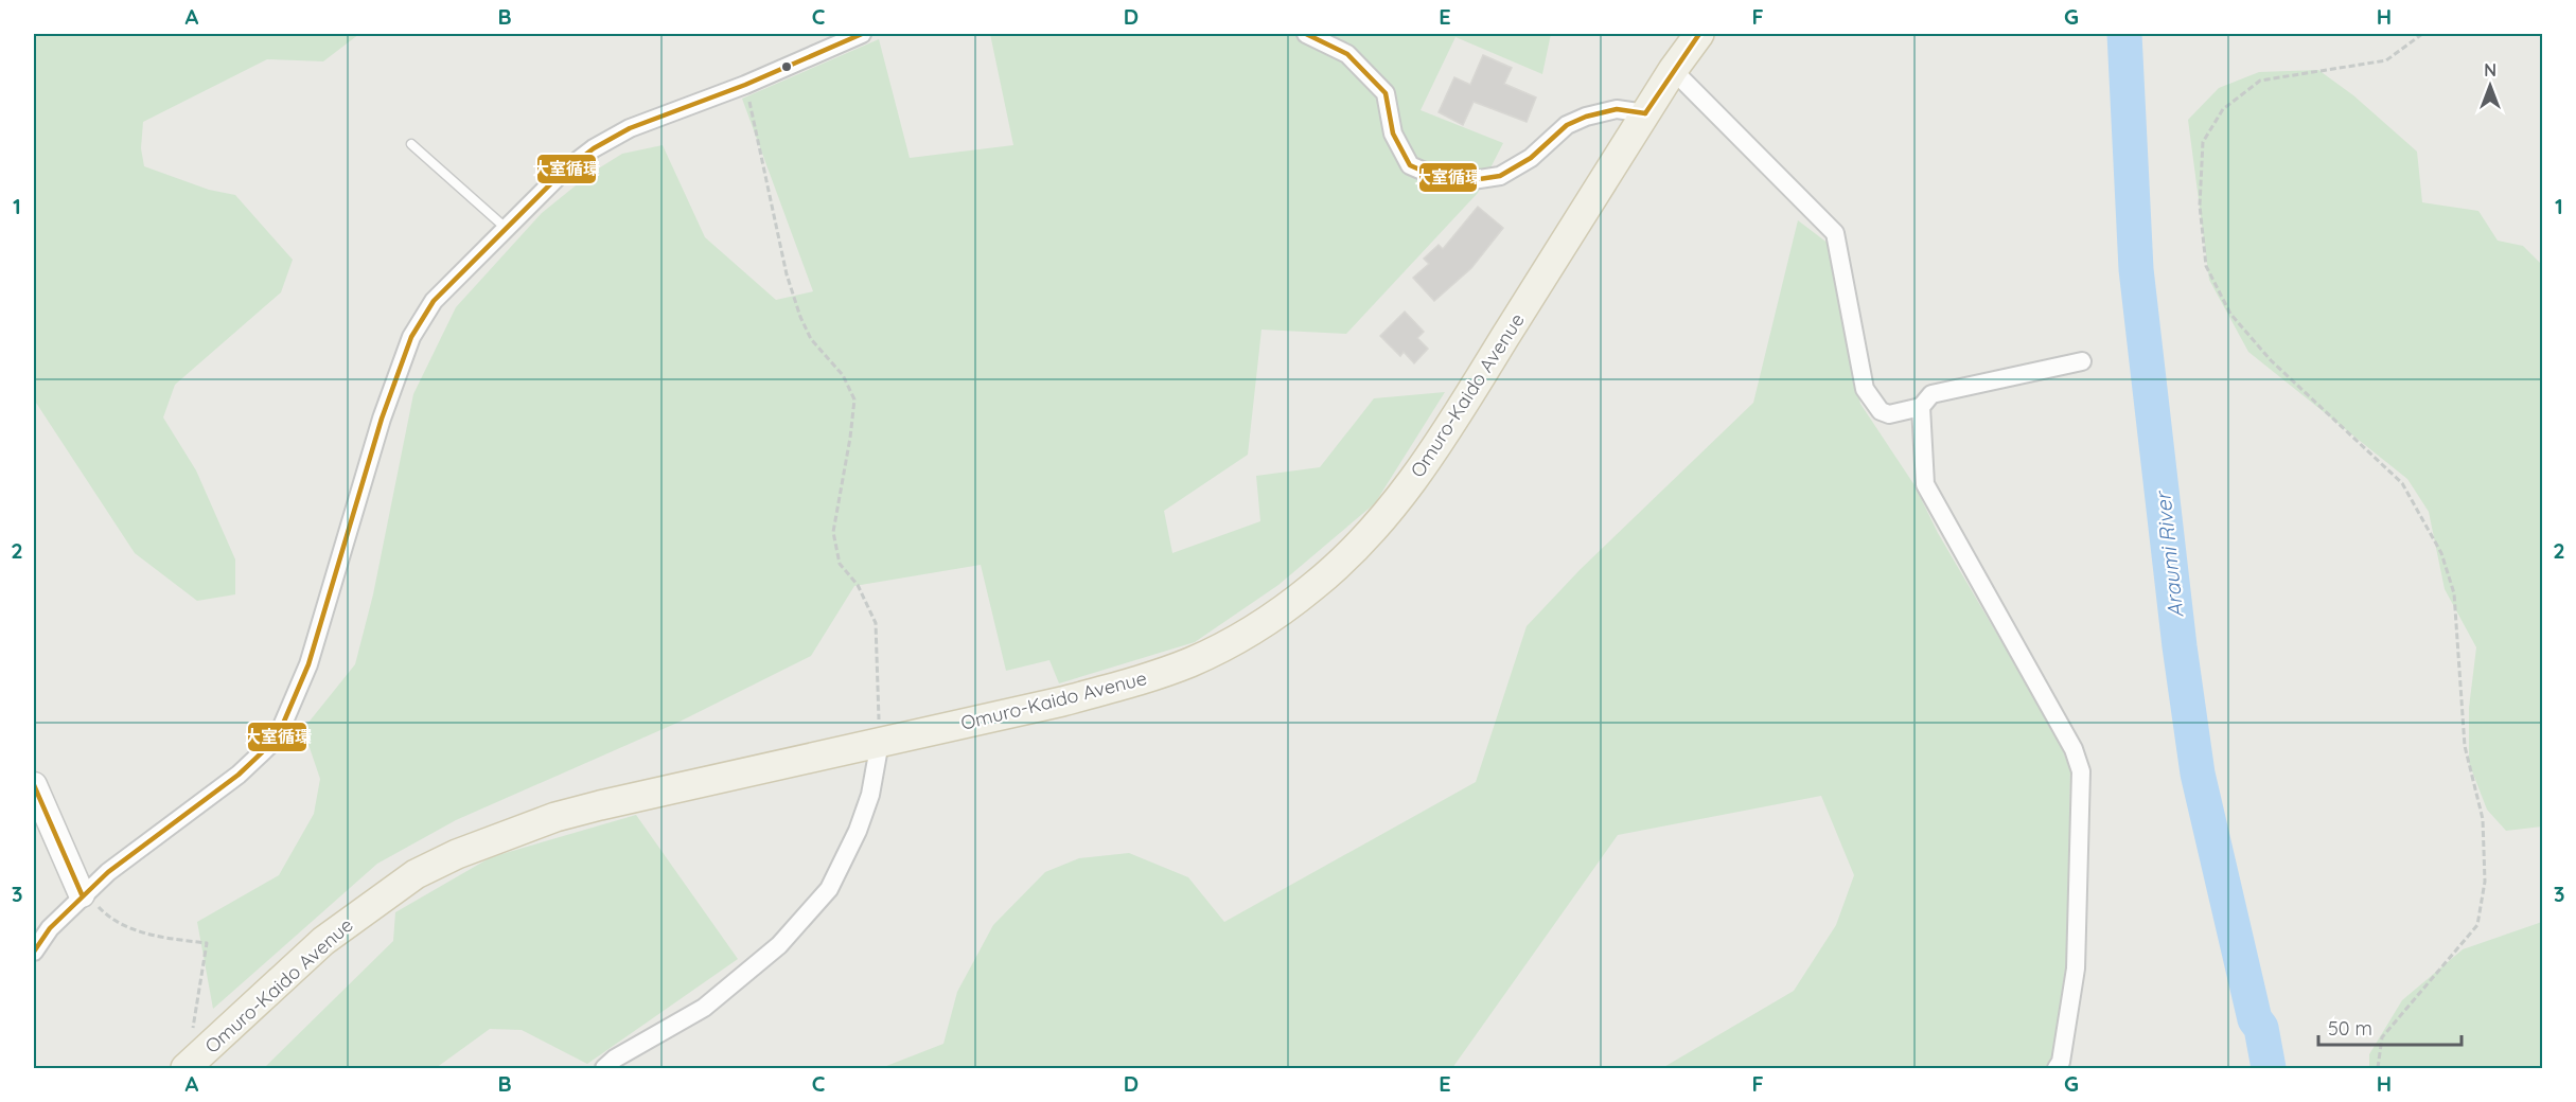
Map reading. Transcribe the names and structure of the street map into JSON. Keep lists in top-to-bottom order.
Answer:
{
  "streets": {
    "main road": ["Omuro-Kaido Avenue"]
  },
  "water": ["Araumi River"],
  "lines": ["transit line 大室循環"],
  "scale_bar": "50 m",
  "north": "top",
  "grid": {
    "columns": [
      "A",
      "B",
      "C",
      "D",
      "E",
      "F",
      "G",
      "H"
    ],
    "rows": ["1", "2", "3"]
  }
}
